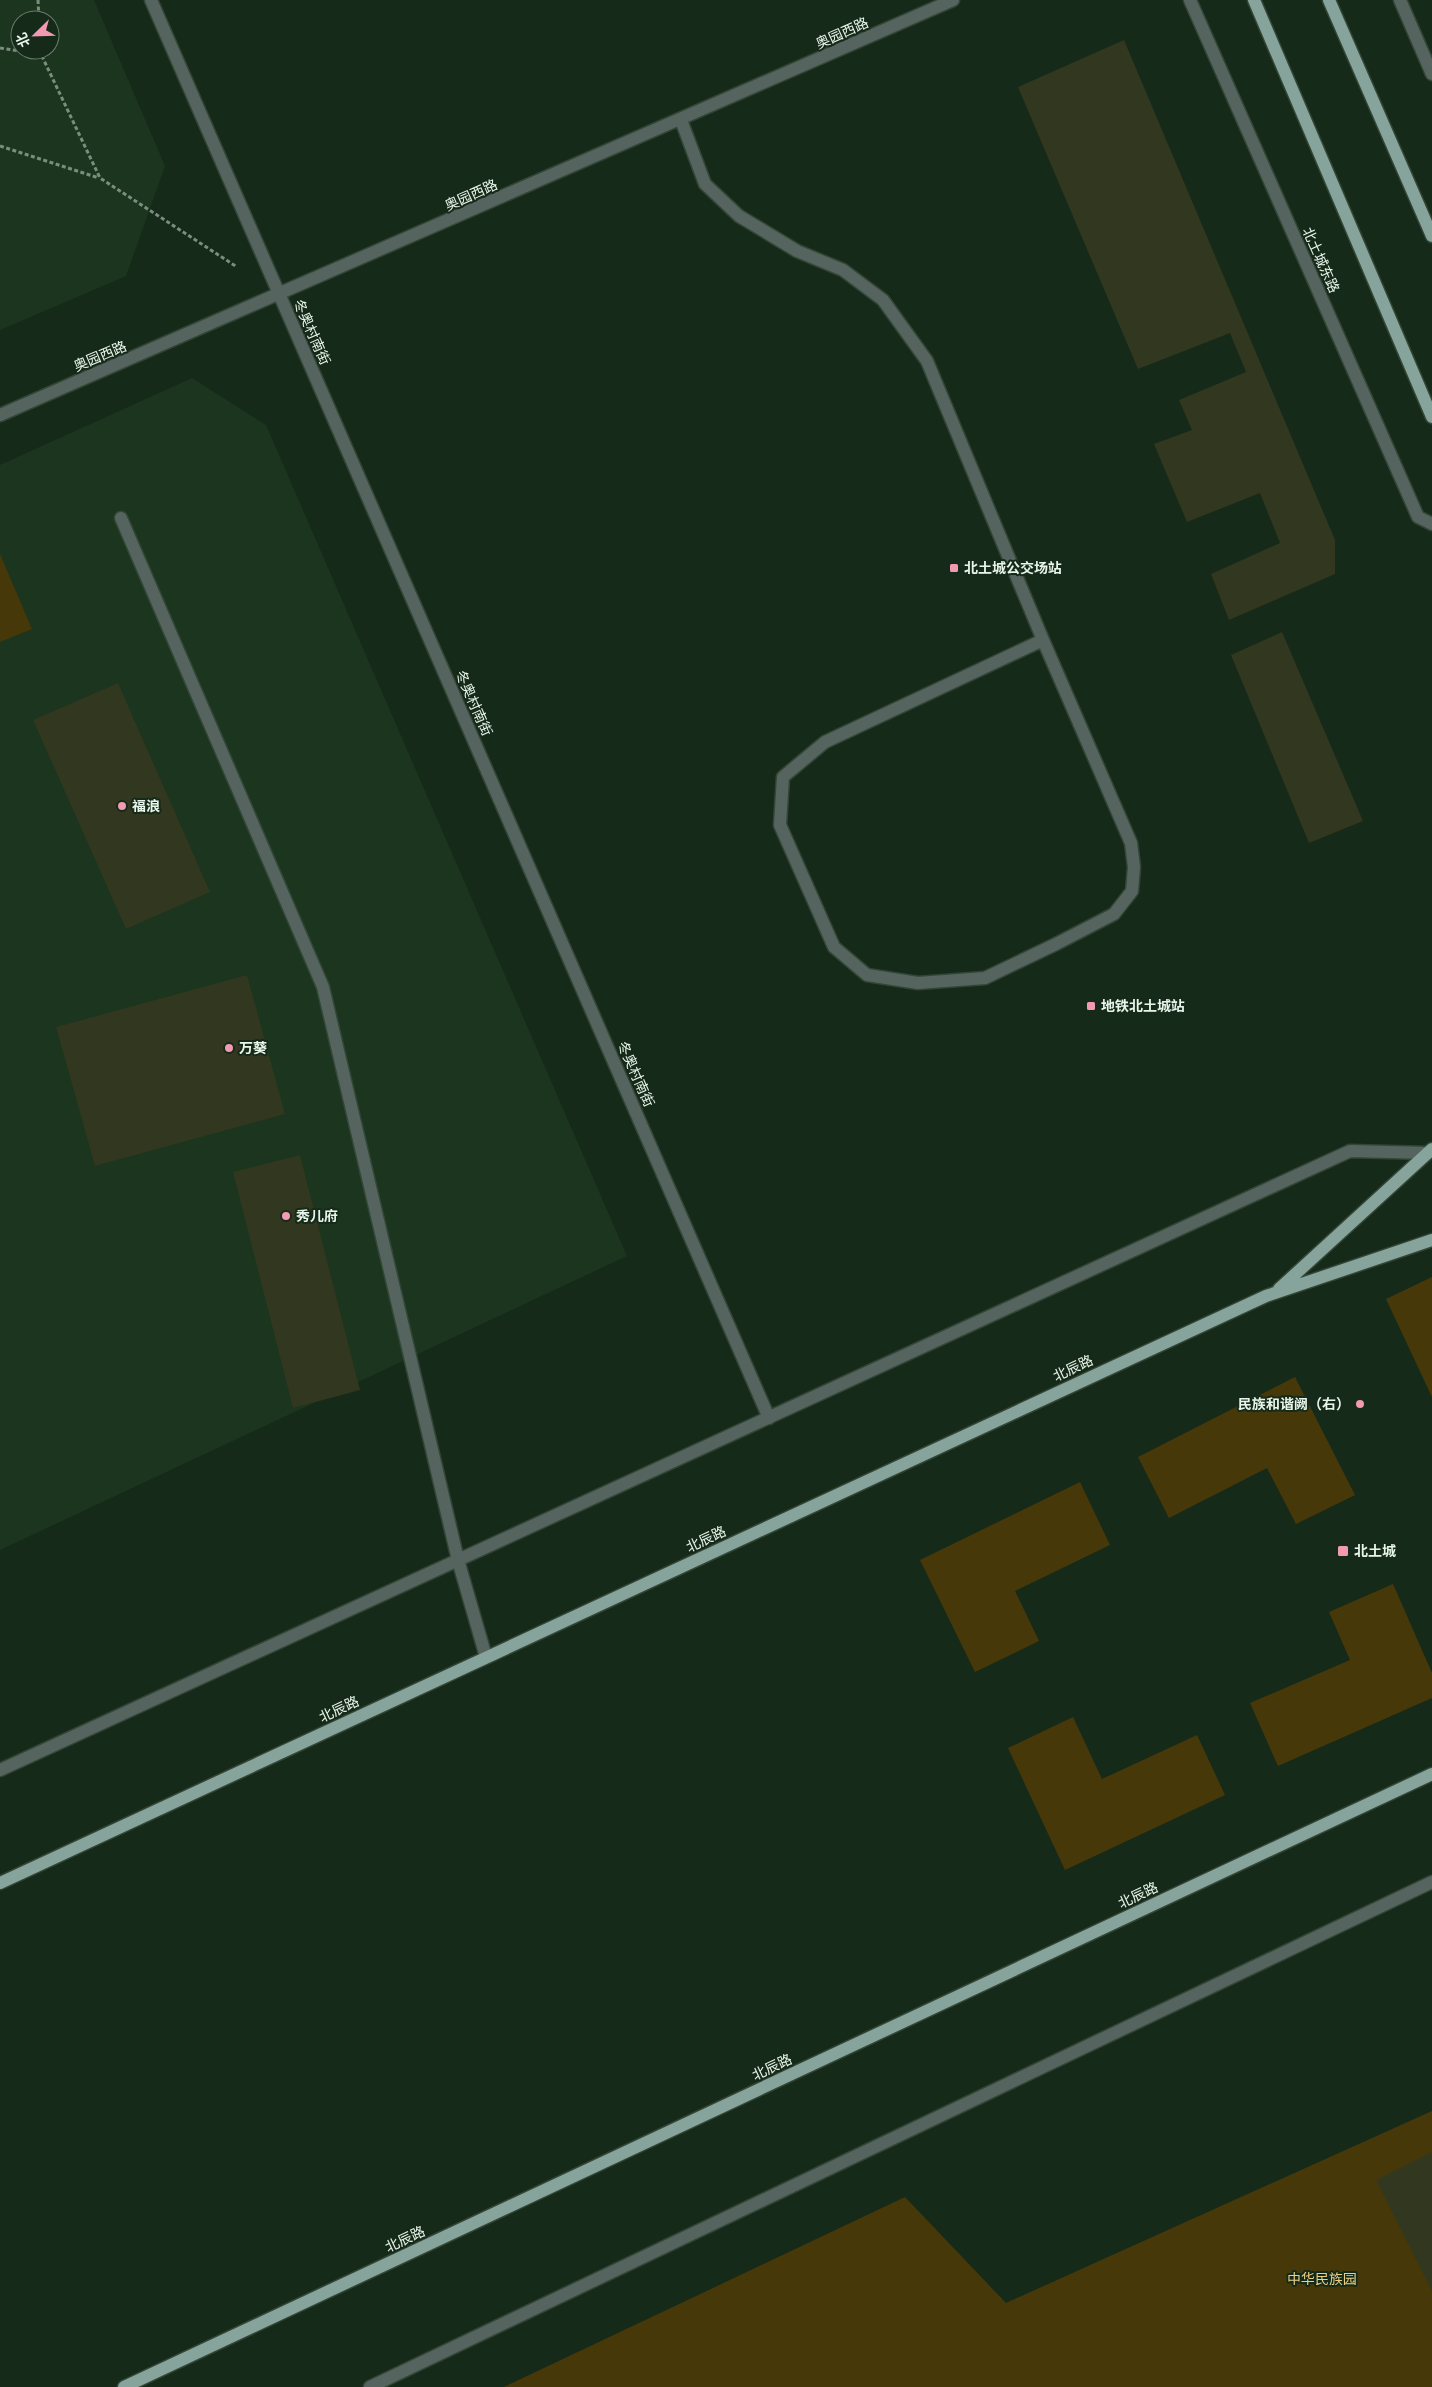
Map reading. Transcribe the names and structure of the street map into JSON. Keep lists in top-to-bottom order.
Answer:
{
  "streets": {
    "main road": ["北辰路"],
    "street": ["奥园西路", "北土城东路", "冬奥村南街"]
  },
  "crossings": [
    ["奥园西路", "冬奥村南街"]
  ],
  "parks": ["中华民族园"],
  "places": {
    "transit": ["北土城公交场站", "地铁北土城站", "北土城"],
    "other": [
      "福浪",
      "万葵",
      "秀儿府",
      "民族和谐阙（右）"
    ]
  },
  "north": "bottom left"
}
